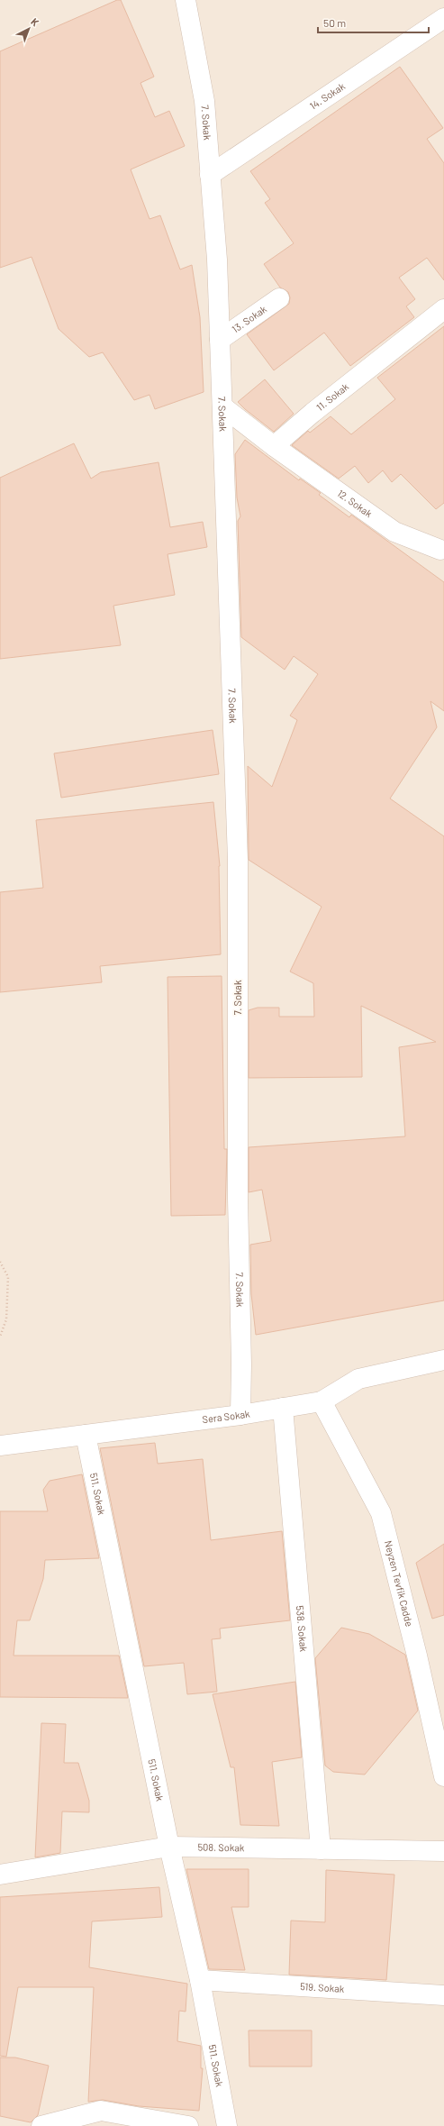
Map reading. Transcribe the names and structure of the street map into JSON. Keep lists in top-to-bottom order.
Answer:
{
  "streets": {
    "street": [
      "14. Sokak",
      "7. Sokak",
      "13. Sokak",
      "11. Sokak",
      "12. Sokak",
      "Sera Sokak",
      "511. Sokak",
      "Neyzen Tevfik Cadde",
      "538. Sokak",
      "508. Sokak",
      "519. Sokak"
    ]
  },
  "crossings": [
    ["14. Sokak", "7. Sokak"],
    ["7. Sokak", "13. Sokak"],
    ["7. Sokak", "Sera Sokak"],
    ["11. Sokak", "12. Sokak"],
    ["Sera Sokak", "511. Sokak"],
    ["Sera Sokak", "Neyzen Tevfik Cadde"],
    ["Sera Sokak", "538. Sokak"],
    ["511. Sokak", "508. Sokak"],
    ["511. Sokak", "519. Sokak"],
    ["538. Sokak", "508. Sokak"]
  ],
  "scale_bar": "50 m",
  "north": "top right"
}
